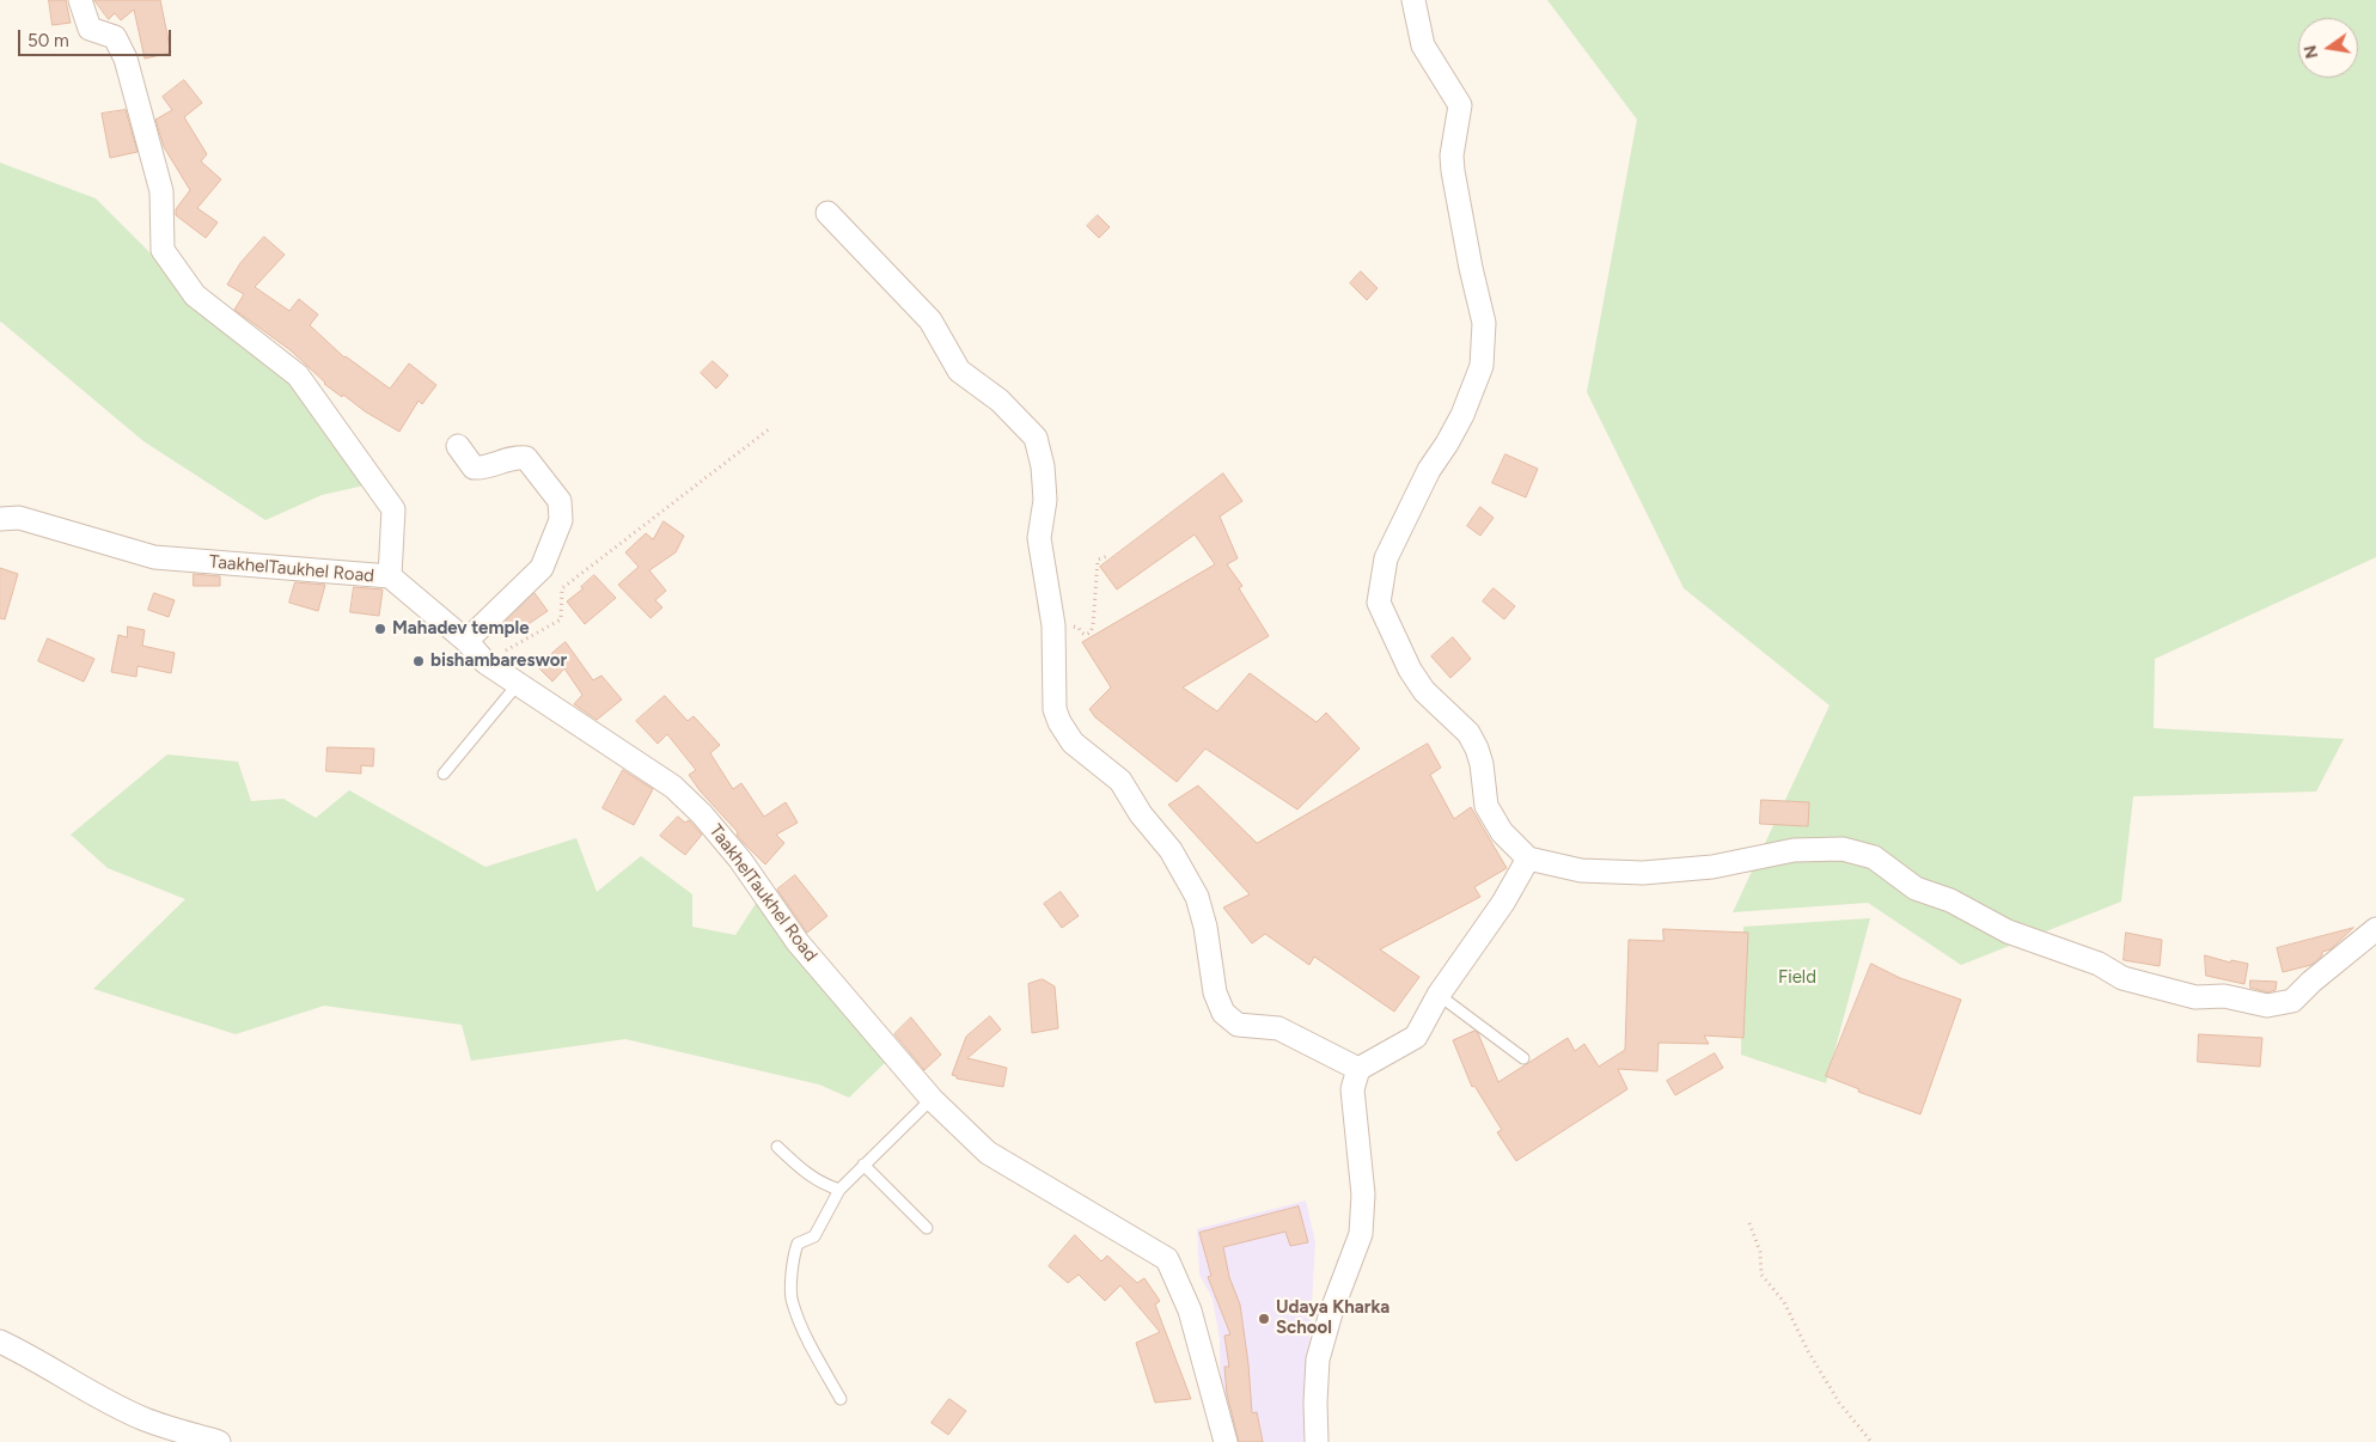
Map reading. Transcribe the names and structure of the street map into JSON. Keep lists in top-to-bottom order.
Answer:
{
  "streets": {
    "street": ["TaakhelTaukhel Road"]
  },
  "parks": ["Field"],
  "places": ["Mahadev temple", "bishambareswor", "Udaya Kharka School"],
  "scale_bar": "50 m",
  "north": "left"
}
